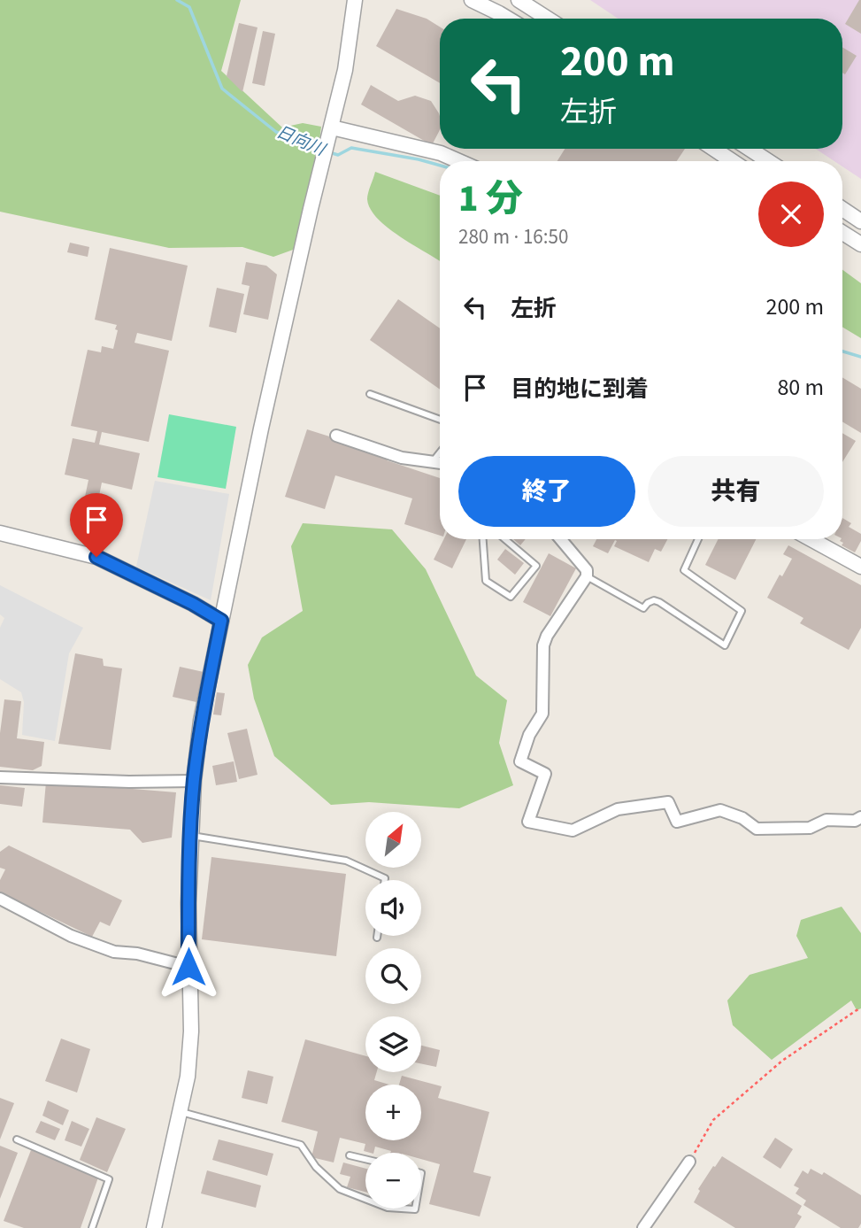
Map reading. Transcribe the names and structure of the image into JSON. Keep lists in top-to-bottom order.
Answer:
{
  "water": ["日向川"],
  "north": "top right",
  "page": {
    "turn": ["200 m", "左折"],
    "heading": ["1 分", "280 m · 16:50"],
    "list": [
      {
        "name": "左折",
        "value": "200 m"
      },
      {
        "name": "目的地に到着",
        "value": "80 m"
      }
    ],
    "buttons": ["終了", "共有"],
    "map_buttons": ["+", "−"]
  }
}
